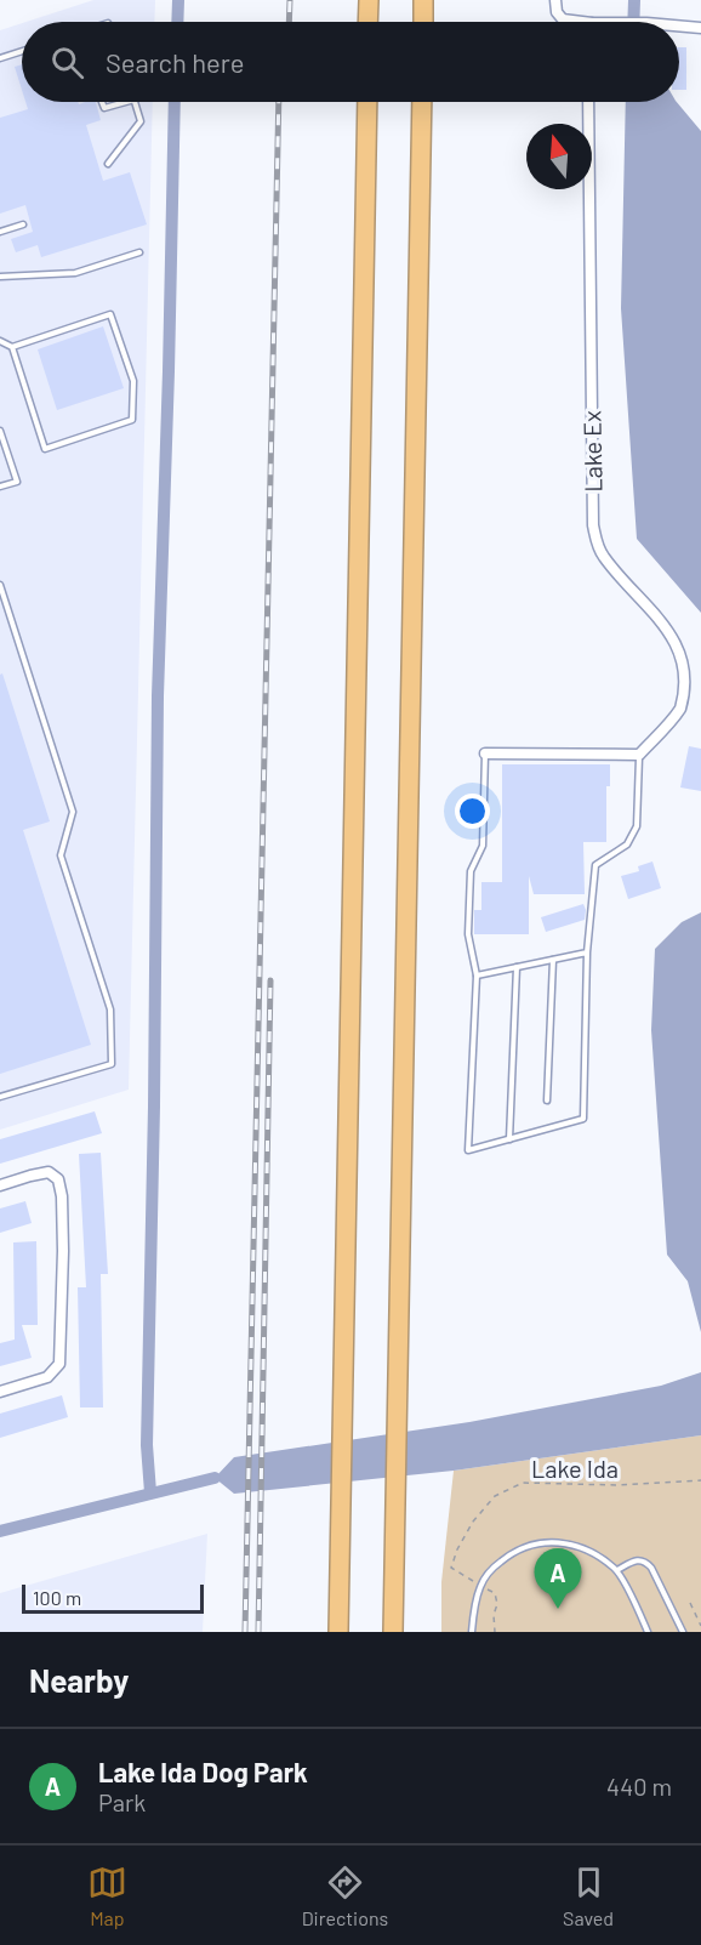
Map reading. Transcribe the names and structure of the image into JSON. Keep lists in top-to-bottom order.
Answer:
{
  "streets": {
    "street": ["Lake Ex"],
    "path": ["Lake Ida"]
  },
  "scale_bar": "100 m",
  "north": "top",
  "page": {
    "search": "Search here",
    "pins": "A",
    "scale": "100 m",
    "heading": "Nearby",
    "list": [
      {
        "mark": "A",
        "name": "Lake Ida Dog Park",
        "note": "Park",
        "value": "440 m"
      }
    ],
    "nav": ["Map", "Directions", "Saved"]
  }
}
